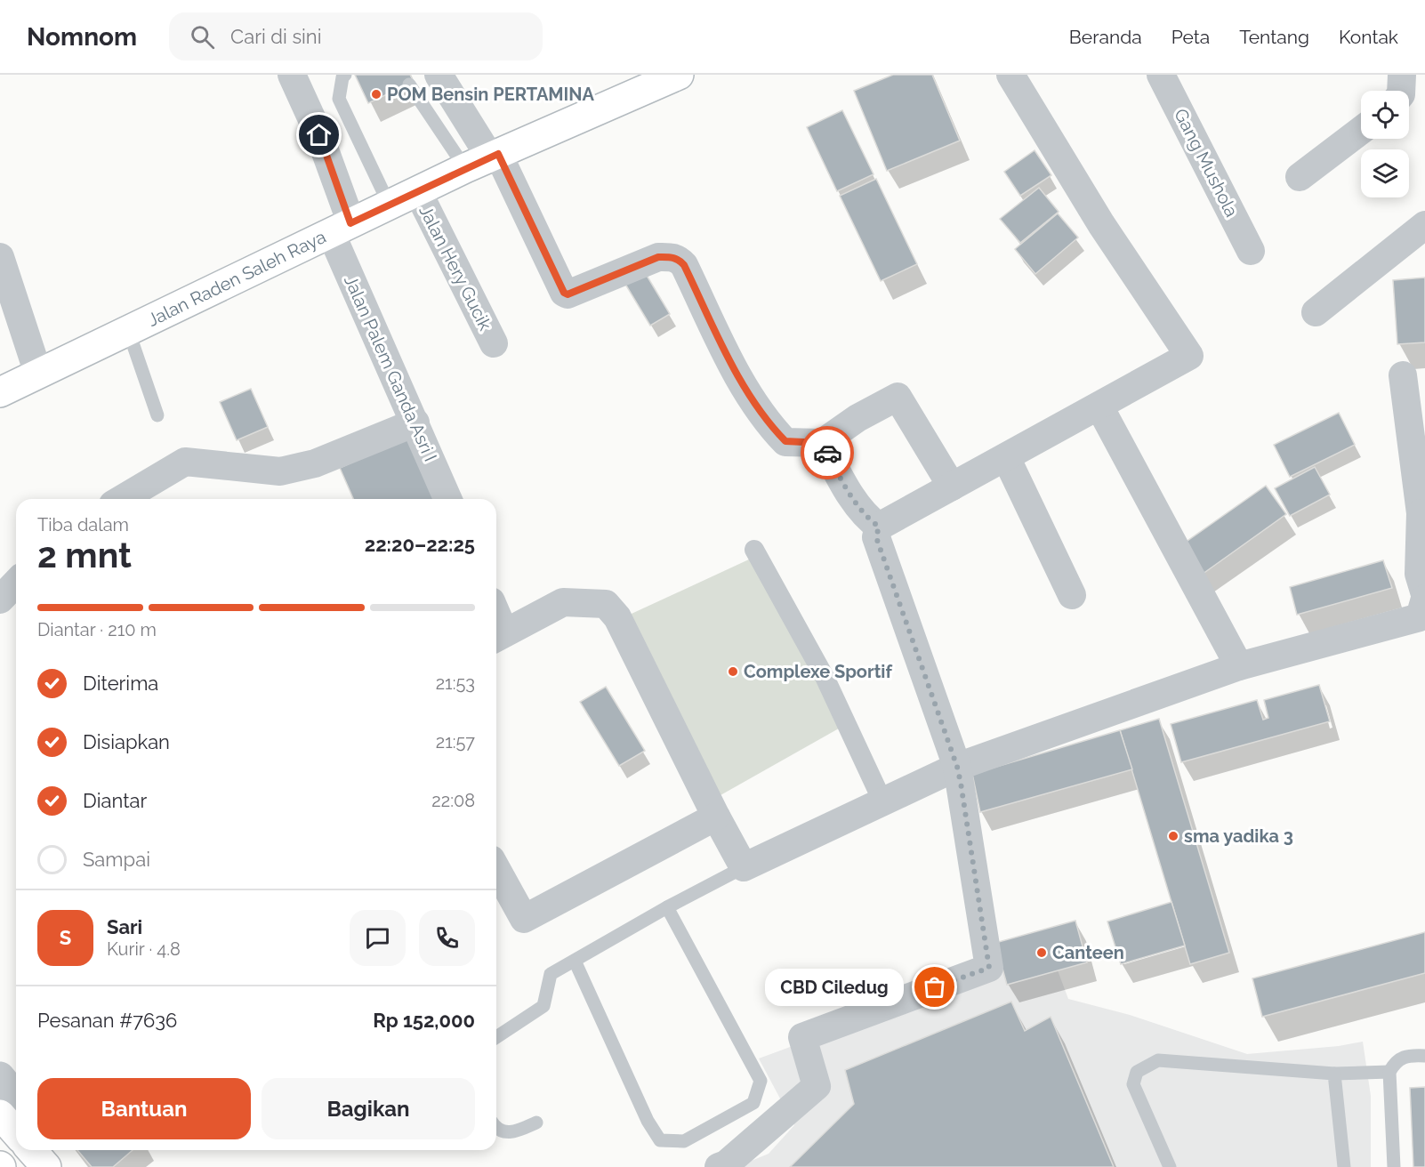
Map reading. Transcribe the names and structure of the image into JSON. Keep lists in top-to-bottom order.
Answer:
{
  "streets": {
    "main road": ["Jalan Raden Saleh Raya"],
    "street": ["Gang Mushola", "Jalan Hery Gucik", "Jalan Palem Ganda Asri I"]
  },
  "crossings": [
    ["Jalan Hery Gucik", "Jalan Raden Saleh Raya"],
    ["Jalan Raden Saleh Raya", "Jalan Palem Ganda Asri I"]
  ],
  "places": [
    "POM Bensin PERTAMINA",
    "Complexe Sportif",
    "sma yadika 3",
    "Canteen",
    "CBD Ciledug"
  ],
  "page": {
    "header": "Nomnom",
    "search": "Cari di sini",
    "nav": [
      "Beranda",
      "Peta",
      "Tentang",
      "Kontak"
    ],
    "heading": ["2 mnt", "Tiba dalam", "22:20–22:25"],
    "panel": [
      "Sari",
      "Kurir · 4.8",
      "Pesanan #7636",
      "Rp 152,000"
    ],
    "bar": "Diantar · 210 m",
    "list": [
      ["Diterima", "21:53"],
      ["Disiapkan", "21:57"],
      ["Diantar", "22:08"],
      "Sampai"
    ],
    "round": "S",
    "bubble": "CBD Ciledug",
    "buttons": ["Bantuan", "Bagikan"]
  }
}
